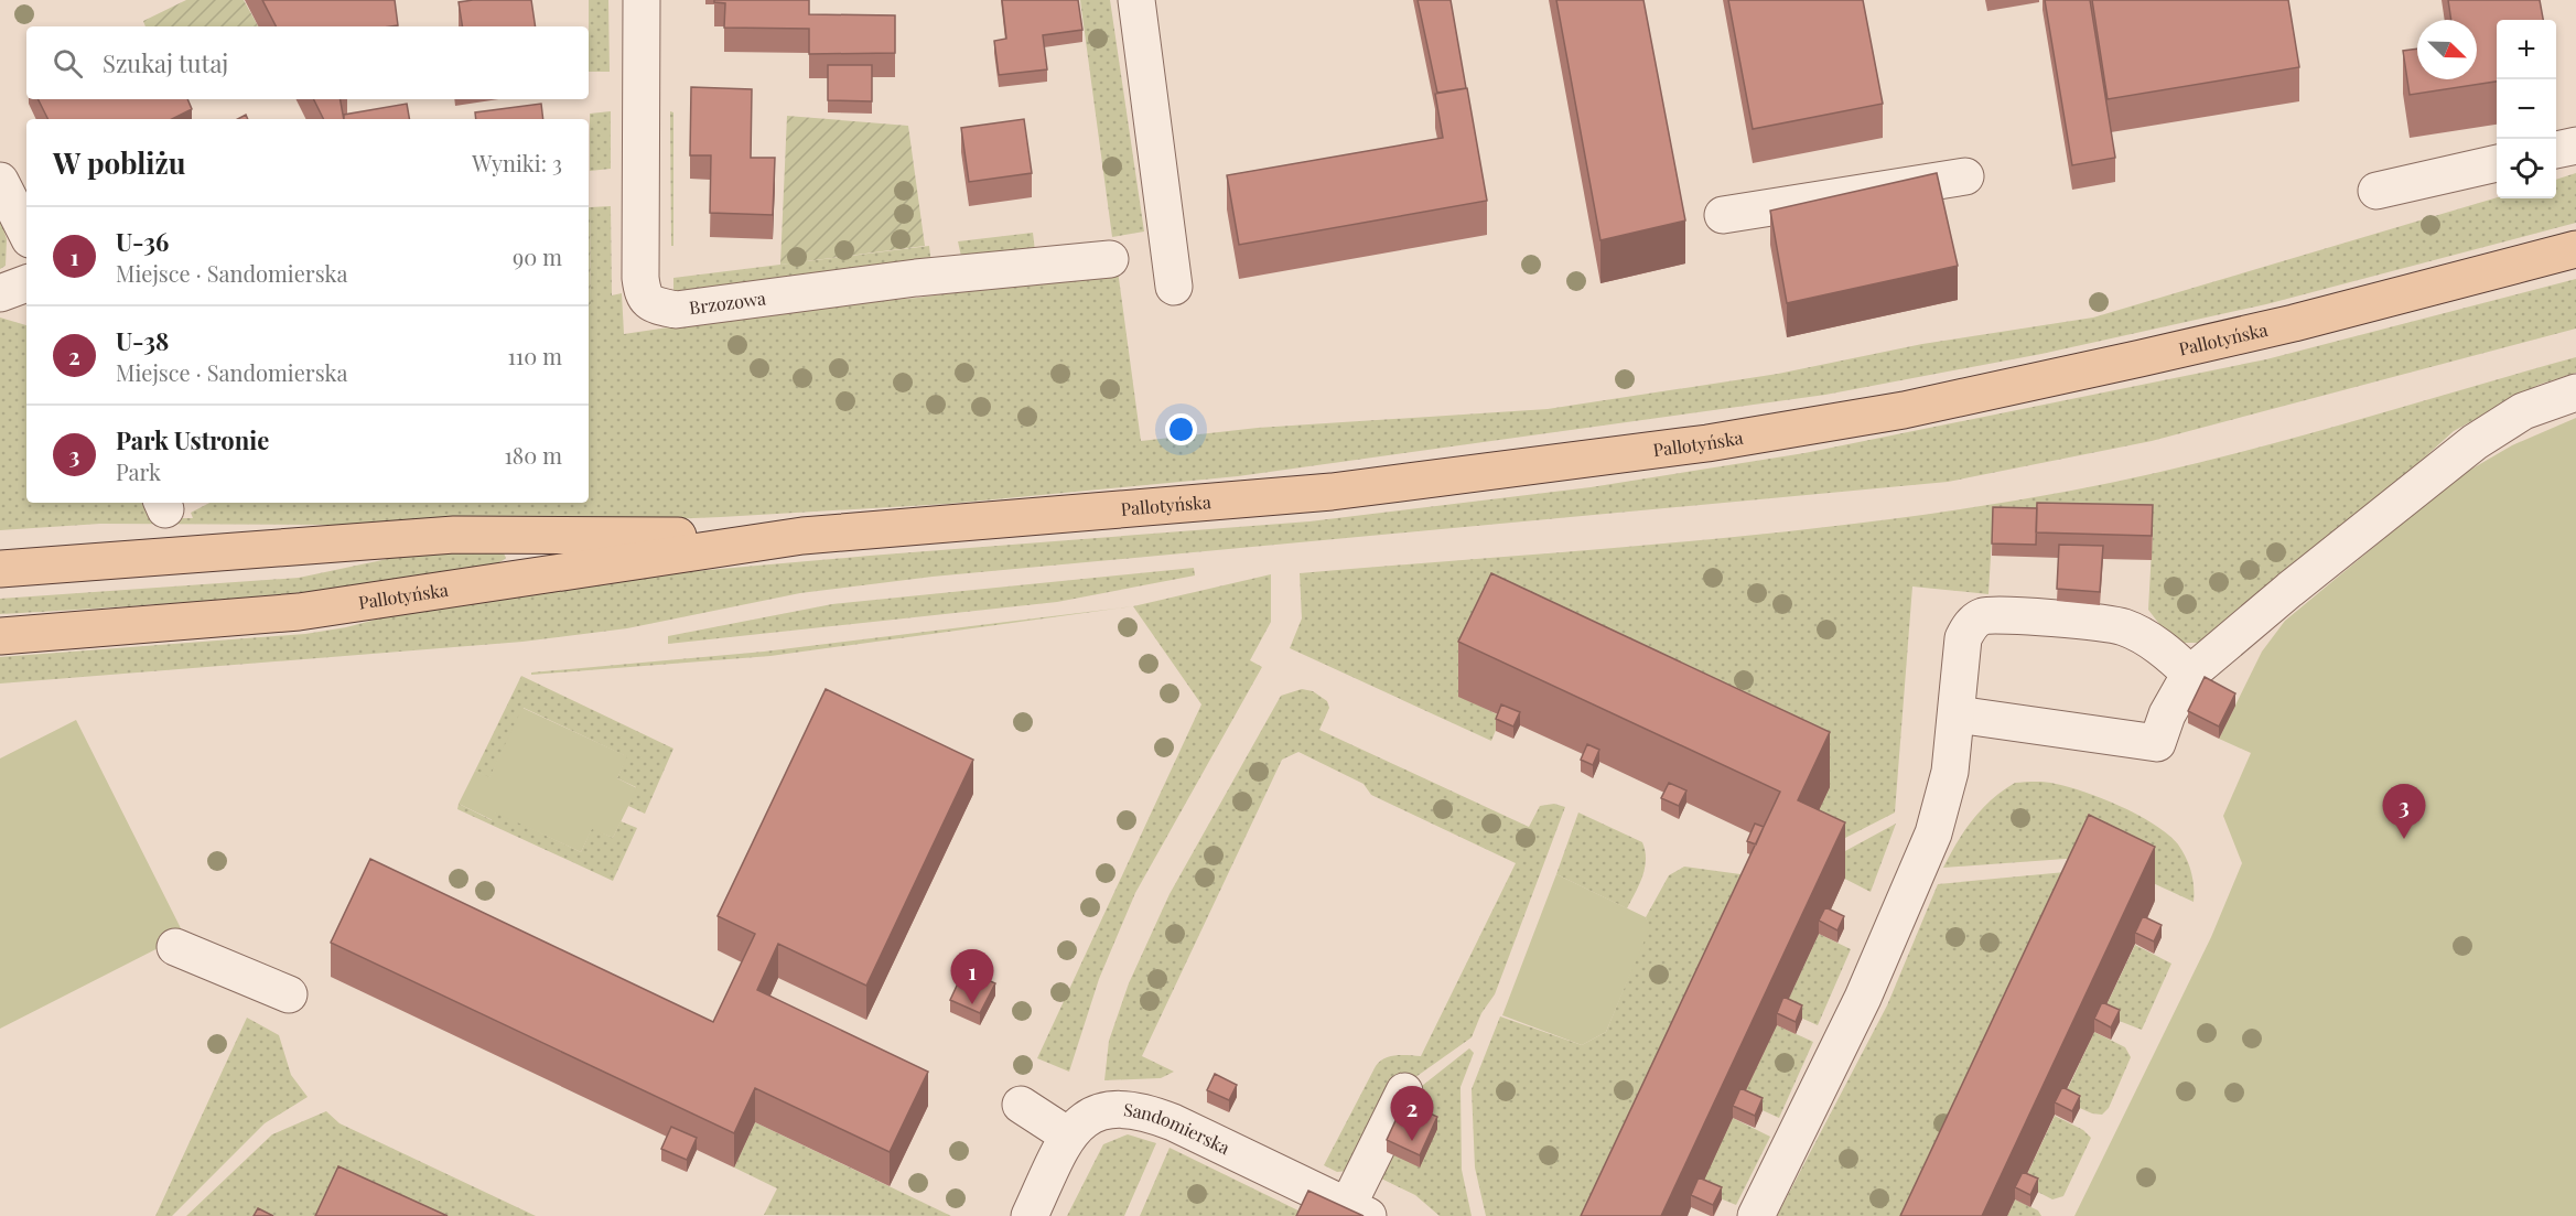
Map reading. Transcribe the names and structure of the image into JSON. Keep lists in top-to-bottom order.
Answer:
{
  "streets": {
    "main road": ["Pallotyńska"],
    "street": ["Brzozowa", "Sandomierska"]
  },
  "north": "bottom right",
  "page": {
    "map_buttons": ["+", "−"],
    "search": "Szukaj tutaj",
    "heading": ["W pobliżu", "Wyniki: 3"],
    "list": [
      {
        "mark": "1",
        "name": "U-36",
        "note": "Miejsce · Sandomierska",
        "value": "90 m"
      },
      {
        "mark": "2",
        "name": "U-38",
        "note": "Miejsce · Sandomierska",
        "value": "110 m"
      },
      {
        "mark": "3",
        "name": "Park Ustronie",
        "note": "Park",
        "value": "180 m"
      }
    ],
    "pins": ["3", "1", "2"]
  }
}
